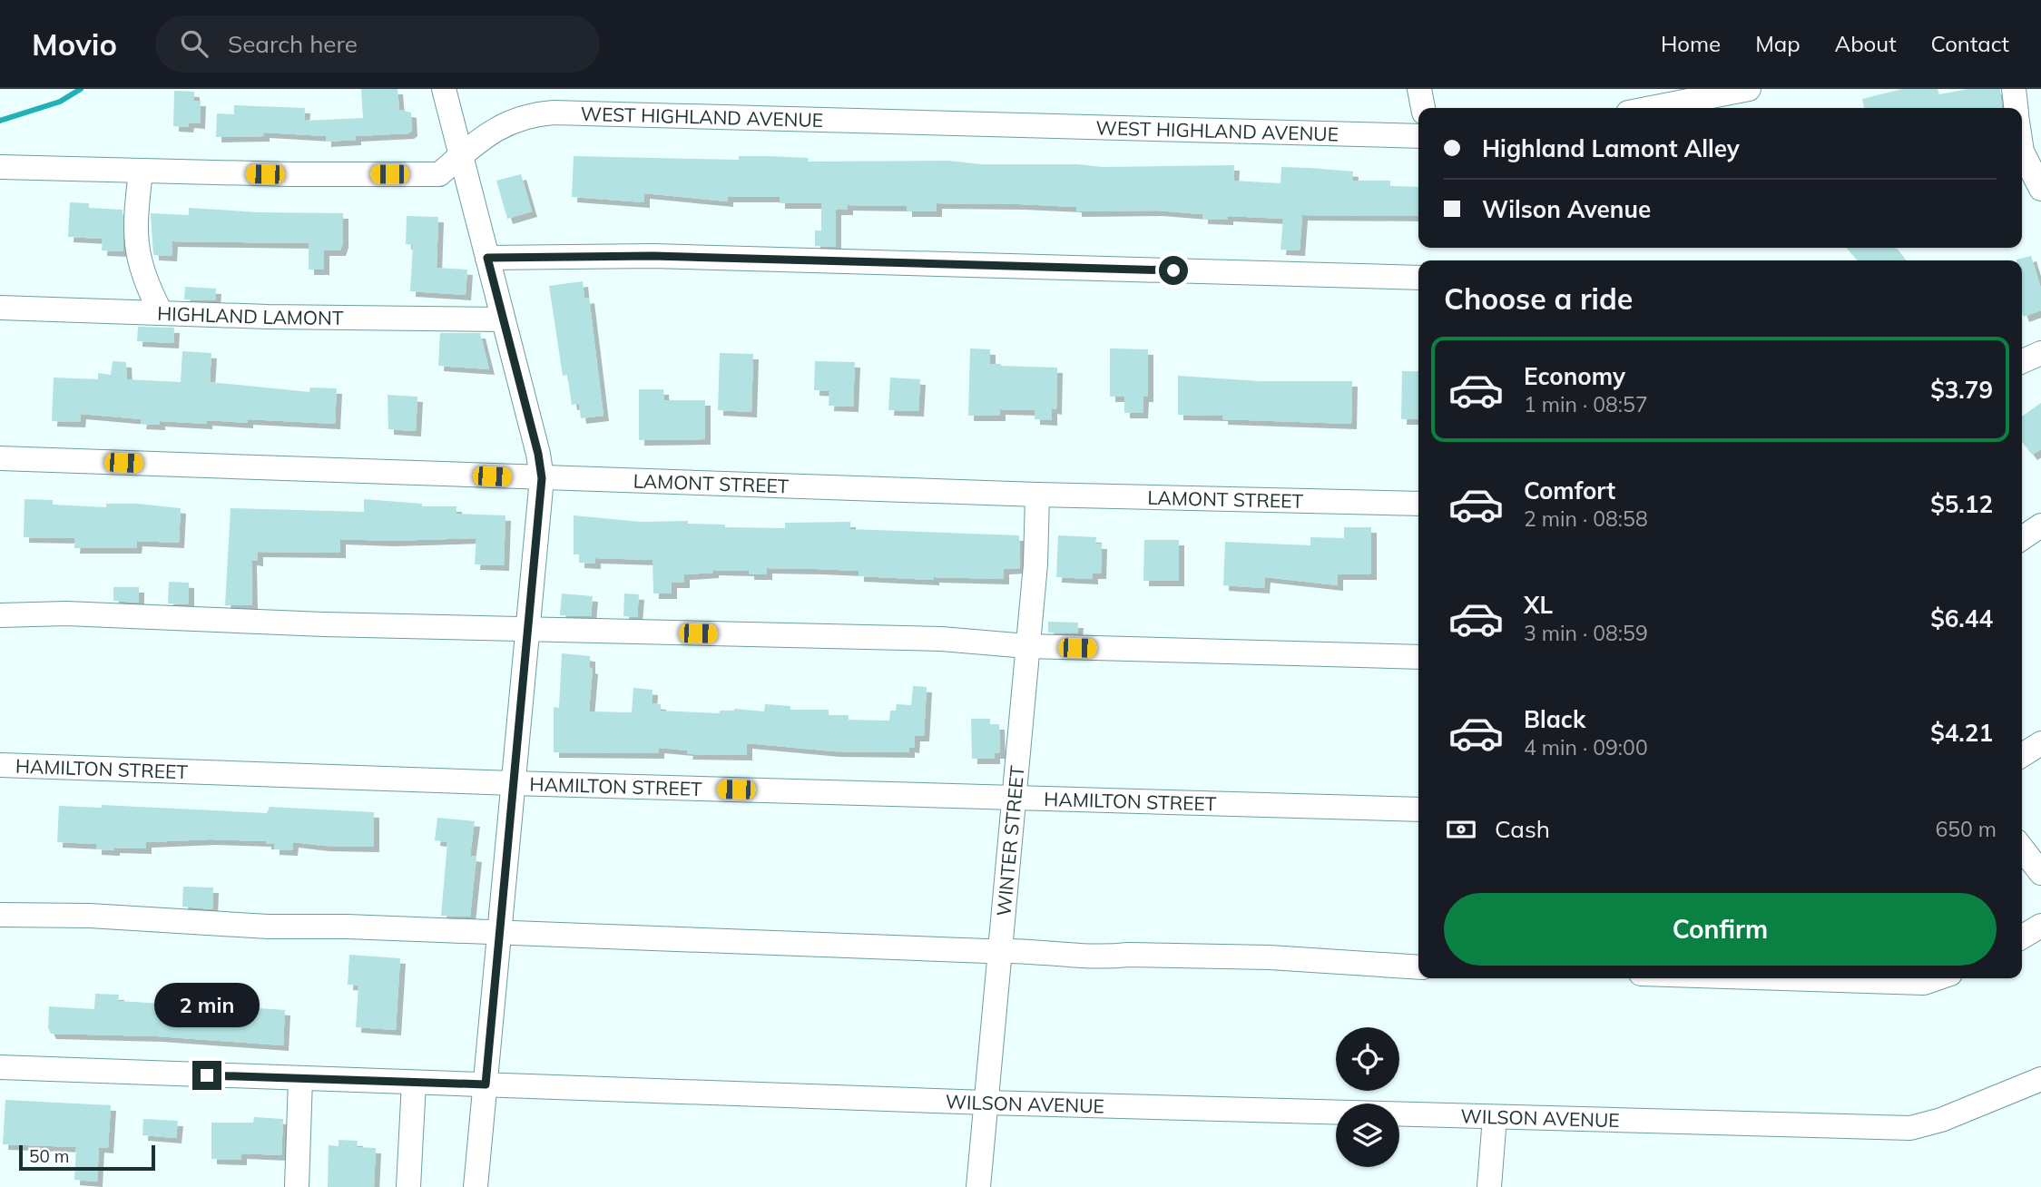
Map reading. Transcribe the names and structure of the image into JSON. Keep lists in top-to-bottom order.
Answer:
{
  "streets": {
    "street": [
      "WEST HIGHLAND AVENUE",
      "HIGHLAND LAMONT",
      "LAMONT STREET",
      "HAMILTON STREET",
      "WINTER STREET",
      "WILSON AVENUE"
    ]
  },
  "crossings": [
    ["LAMONT STREET", "WINTER STREET"],
    ["HAMILTON STREET", "WINTER STREET"],
    ["WINTER STREET", "WILSON AVENUE"]
  ],
  "scale_bar": "50 m",
  "page": {
    "header": "Movio",
    "search": "Search here",
    "nav": [
      "Home",
      "Map",
      "About",
      "Contact"
    ],
    "banner": ["Highland Lamont Alley", "Wilson Avenue"],
    "heading": "Choose a ride",
    "list": [
      {
        "name": "Economy",
        "note": "1 min · 08:57",
        "value": "$3.79"
      },
      {
        "name": "Comfort",
        "note": "2 min · 08:58",
        "value": "$5.12"
      },
      {
        "name": "XL",
        "note": "3 min · 08:59",
        "value": "$6.44"
      },
      {
        "name": "Black",
        "note": "4 min · 09:00",
        "value": "$4.21"
      }
    ],
    "pay": ["Cash", "650 m"],
    "buttons": "Confirm",
    "bubble": "2 min",
    "scale": "50 m"
  }
}
